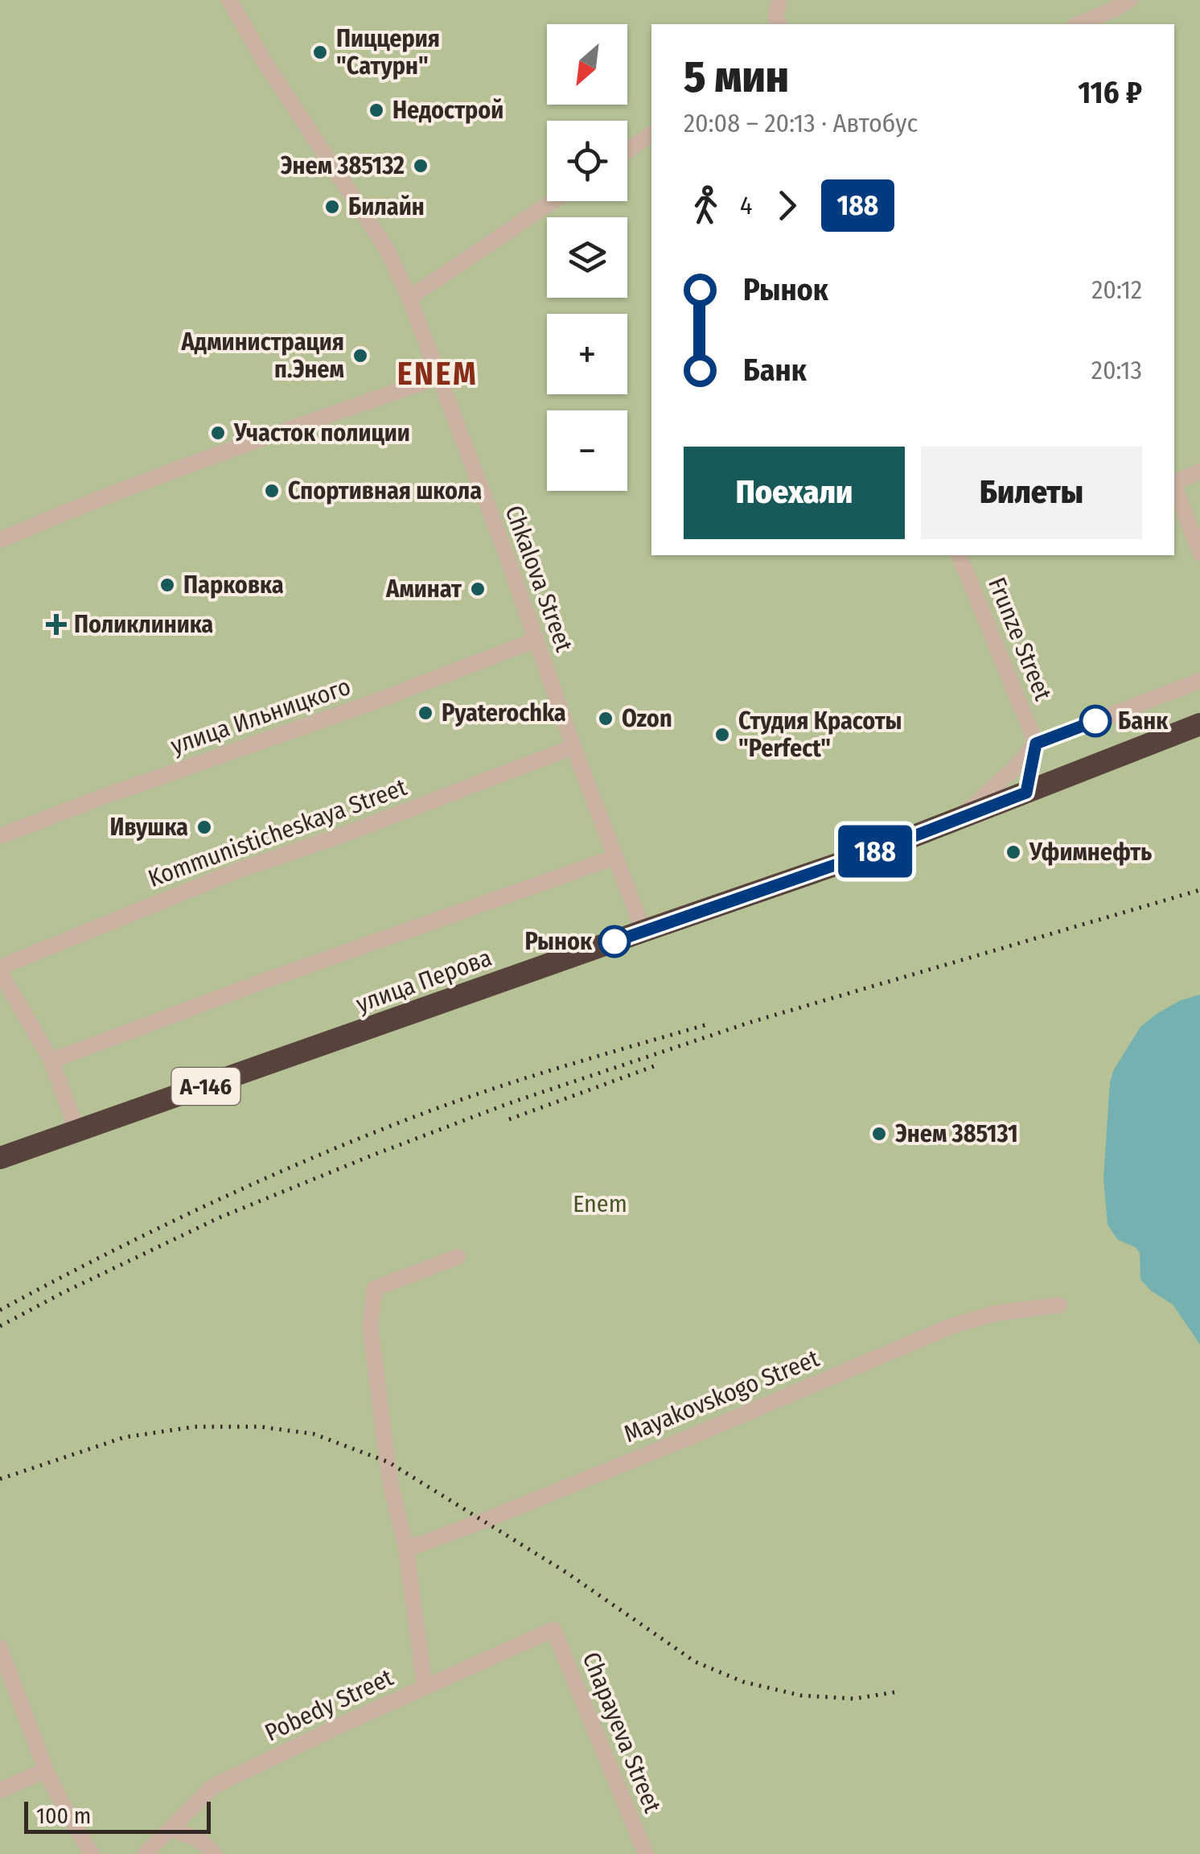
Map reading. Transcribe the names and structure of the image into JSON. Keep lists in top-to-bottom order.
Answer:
{
  "streets": {
    "highway": ["улица Перова", "А-146"],
    "street": [
      "Chkalova Street",
      "Frunze Street",
      "улица Ильницкого",
      "Kommunisticheskaya Street",
      "Mayakovskogo Street",
      "Pobedy Street",
      "Chapayeva Street"
    ]
  },
  "crossings": [
    ["Chkalova Street", "улица Ильницкого"],
    ["Chkalova Street", "Kommunisticheskaya Street"],
    ["Chkalova Street", "улица Перова"],
    ["Frunze Street", "улица Перова"],
    ["Pobedy Street", "Chapayeva Street"]
  ],
  "districts": ["ENEM"],
  "parks": ["Enem"],
  "places": {
    "other": [
      "Пиццерия \"Сатурн\"",
      "Недострой",
      "Энем 385132",
      "Билайн",
      "Администрация п.Энем",
      "Участок полиции",
      "Спортивная школа",
      "Парковка",
      "Аминат",
      "Pyaterochka",
      "Ozon",
      "Банк",
      "Студия Красоты \"Perfect\"",
      "Ивушка",
      "Уфимнефть",
      "Рынок",
      "Энем 385131"
    ],
    "health": ["Поликлиника"]
  },
  "lines": ["bus line 188"],
  "scale_bar": "100 m",
  "north": "bottom left",
  "page": {
    "on_map": "188",
    "map_buttons": ["+", "−"],
    "heading": ["5 мин", "20:08 – 20:13 · Автобус", "116 ₽"],
    "legs": ["4", "188"],
    "list": [
      {
        "name": "Рынок",
        "value": "20:12"
      },
      {
        "name": "Банк",
        "value": "20:13"
      }
    ],
    "buttons": ["Поехали", "Билеты"],
    "scale": "100 m"
  }
}
